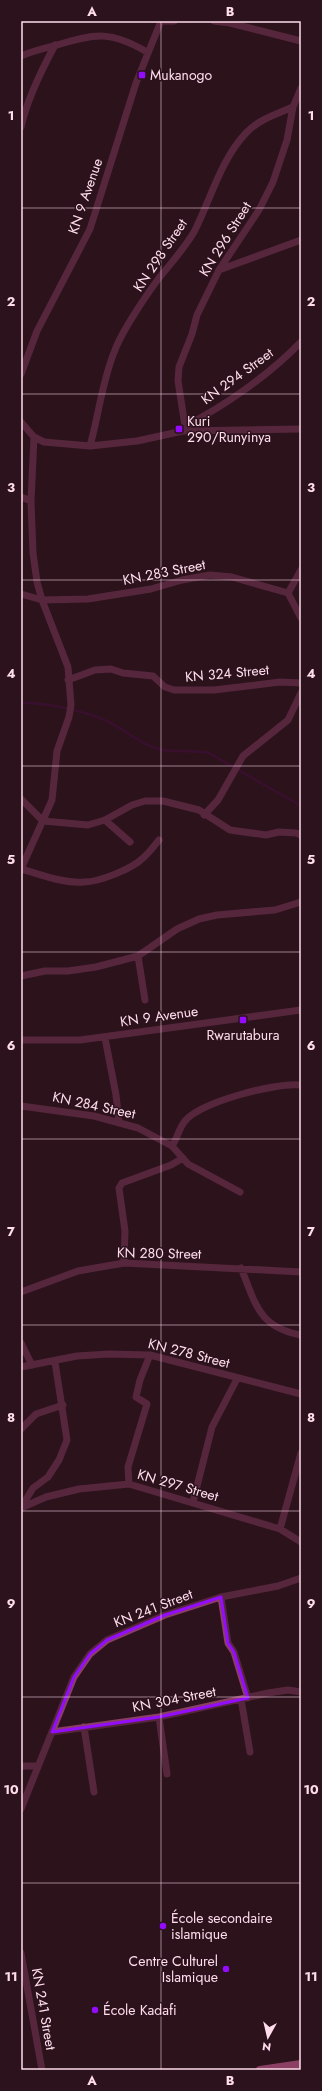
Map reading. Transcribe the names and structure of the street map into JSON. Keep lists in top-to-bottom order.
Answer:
{
  "streets": {
    "street": [
      "KN 9 Avenue",
      "KN 296 Street",
      "KN 298 Street",
      "KN 294 Street",
      "KN 283 Street",
      "KN 324 Street",
      "KN 284 Street",
      "KN 280 Street",
      "KN 278 Street",
      "KN 297 Street",
      "KN 241 Street",
      "KN 304 Street"
    ]
  },
  "crossings": [
    ["KN 296 Street", "KN 298 Street"],
    ["KN 296 Street", "KN 294 Street"],
    ["KN 241 Street", "KN 304 Street"]
  ],
  "places": {
    "transit": ["Mukanogo", "Kuri 290/Runyinya", "Rwarutabura"],
    "other": ["École secondaire islamique", "Centre Culturel Islamique", "École Kadafi"]
  },
  "north": "bottom",
  "grid": {
    "columns": ["A", "B"],
    "rows": [
      "1",
      "2",
      "3",
      "4",
      "5",
      "6",
      "7",
      "8",
      "9",
      "10",
      "11"
    ]
  }
}
